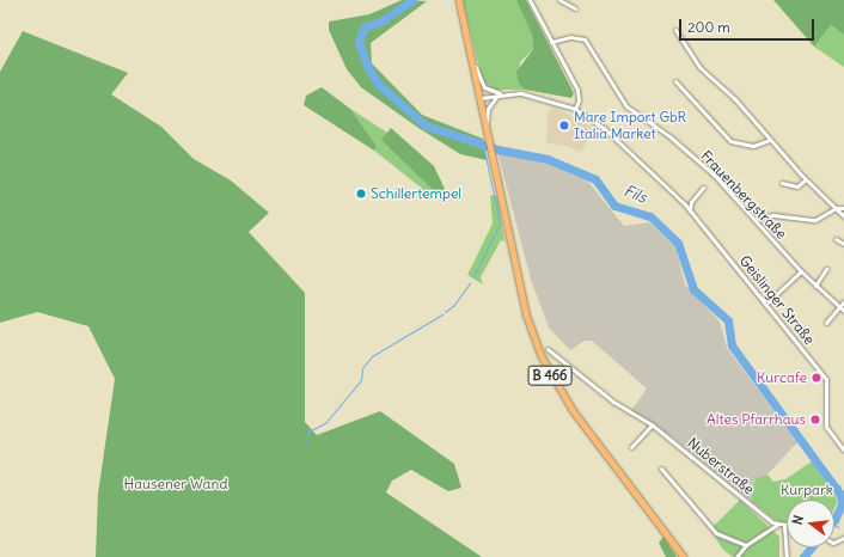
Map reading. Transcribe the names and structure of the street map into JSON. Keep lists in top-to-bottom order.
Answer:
{
  "streets": {
    "main road": ["B 466"],
    "street": ["Frauenbergstraße", "Geislinger Straße", "Nuberstraße"]
  },
  "crossings": [
    ["Geislinger Straße", "B 466"]
  ],
  "water": ["Fils"],
  "parks": ["Hausener Wand", "Kurpark"],
  "places": [
    "Mare Import GbR Italia Market",
    "Schillertempel",
    "Kurcafe",
    "Altes Pfarrhaus"
  ],
  "scale_bar": "200 m",
  "north": "left"
}
